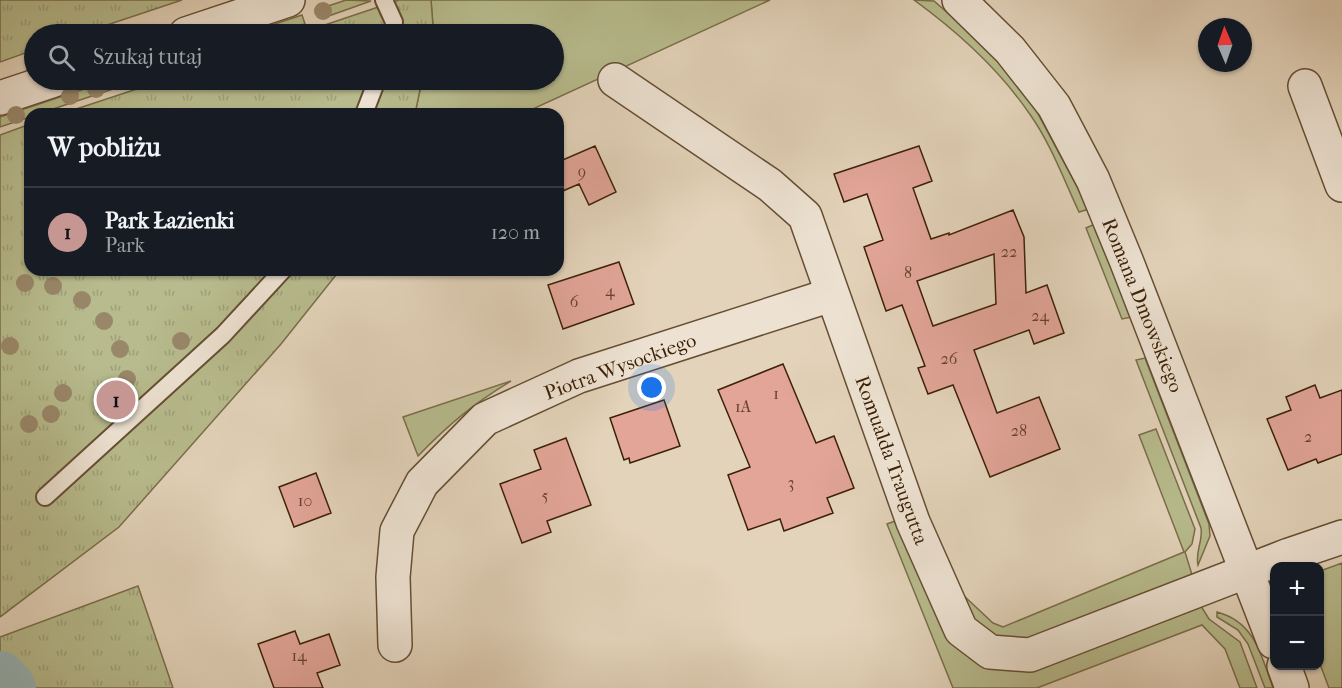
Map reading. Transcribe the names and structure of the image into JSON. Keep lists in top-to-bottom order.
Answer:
{
  "streets": {
    "street": ["Romana Dmowskiego", "Piotra Wysockiego", "Romualda Traugutta"]
  },
  "crossings": [
    ["Romana Dmowskiego", "Romualda Traugutta"],
    ["Piotra Wysockiego", "Romualda Traugutta"]
  ],
  "house_numbers": [
    "9",
    "22",
    "8",
    "4",
    "6",
    "24",
    "26",
    "1",
    "1A",
    "28",
    "2",
    "3",
    "5",
    "10",
    "14"
  ],
  "north": "top",
  "page": {
    "search": "Szukaj tutaj",
    "heading": "W pobliżu",
    "list": [
      {
        "mark": "1",
        "name": "Park Łazienki",
        "note": "Park",
        "value": "120 m"
      }
    ],
    "pins": "1",
    "map_buttons": ["+", "−"]
  }
}
